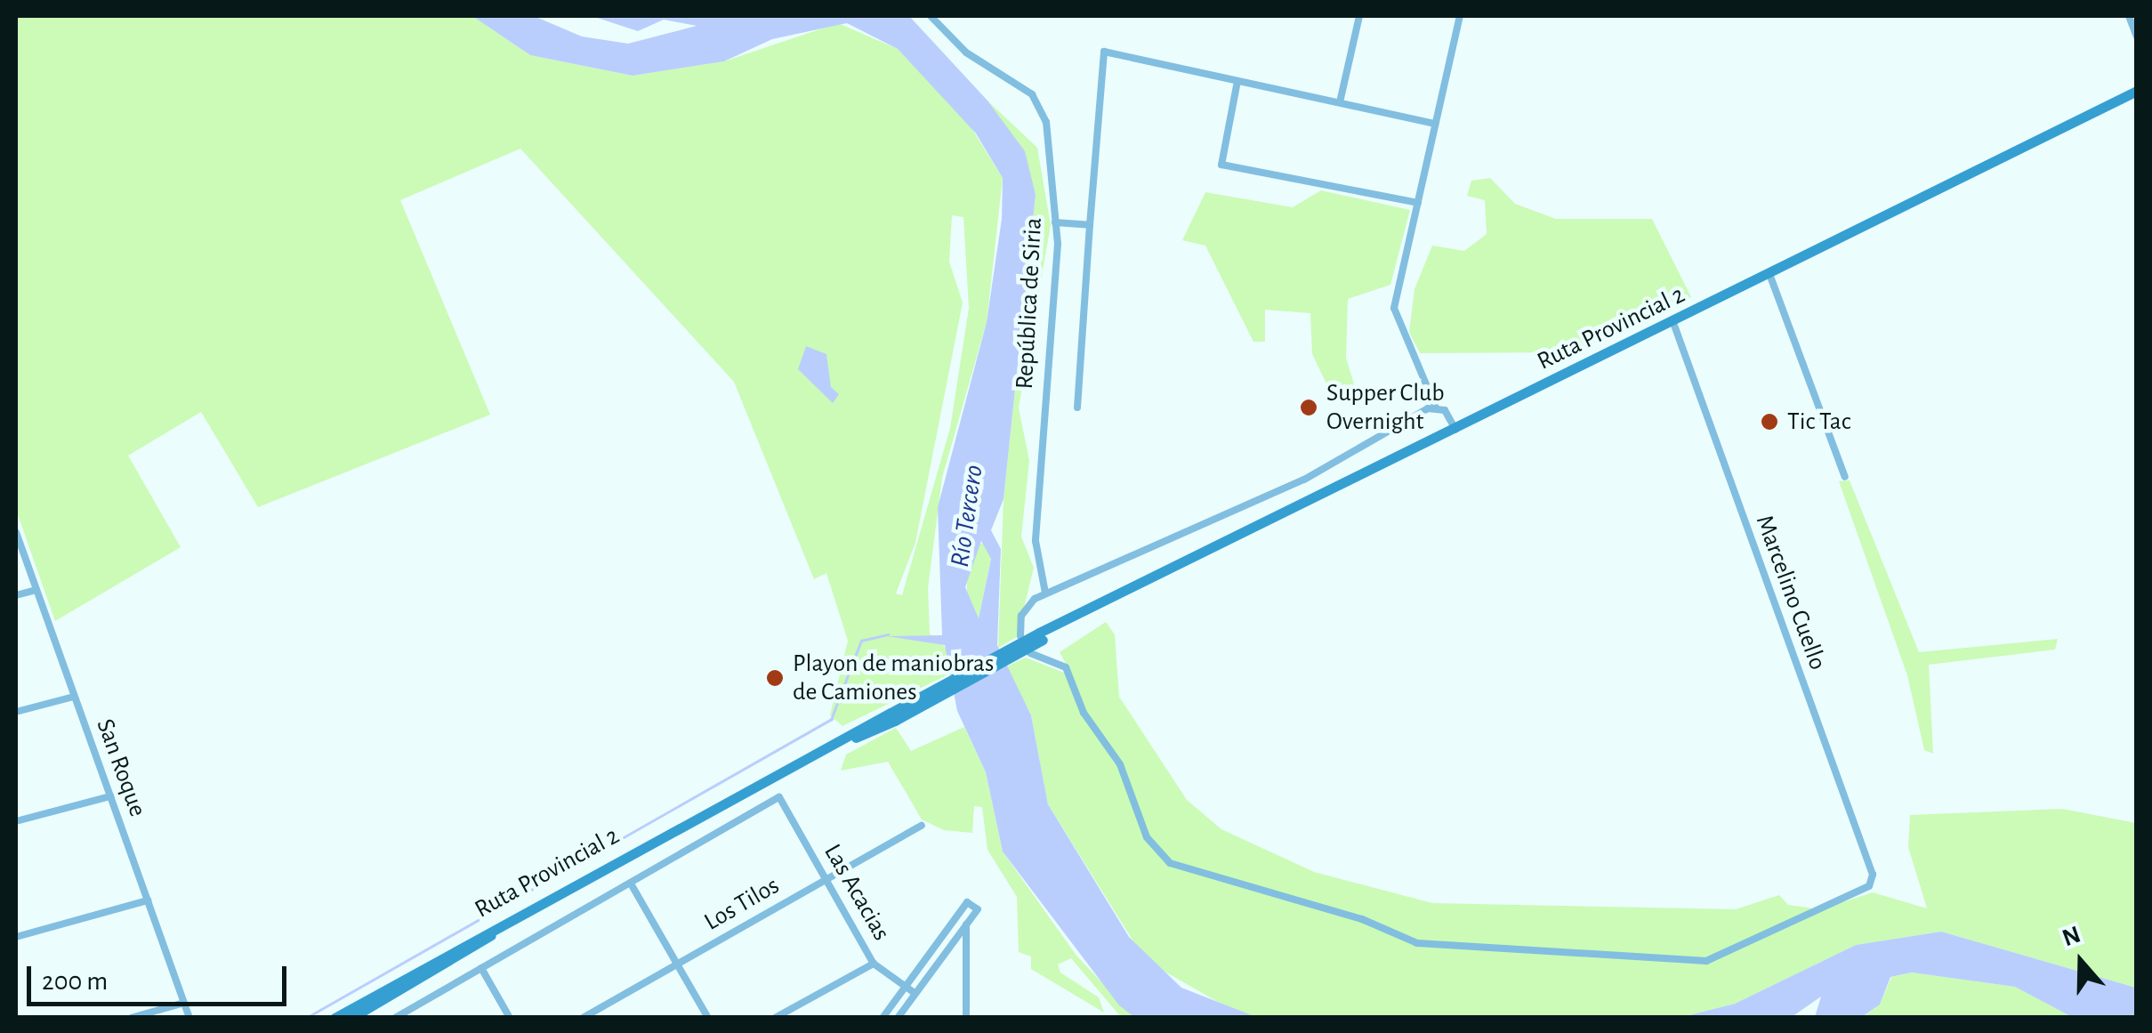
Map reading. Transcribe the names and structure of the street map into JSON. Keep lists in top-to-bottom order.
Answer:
{
  "streets": {
    "main road": ["Ruta Provincial 2"],
    "street": [
      "República de Siria",
      "Marcelino Cuello",
      "San Roque",
      "Las Acacias",
      "Los Tilos"
    ]
  },
  "crossings": [
    ["Ruta Provincial 2", "Marcelino Cuello"],
    ["Las Acacias", "Los Tilos"]
  ],
  "water": ["Río Tercero"],
  "places": ["Supper Club Overnight", "Tic Tac", "Playon de maniobras de Camiones"],
  "scale_bar": "200 m",
  "north": "top"
}
